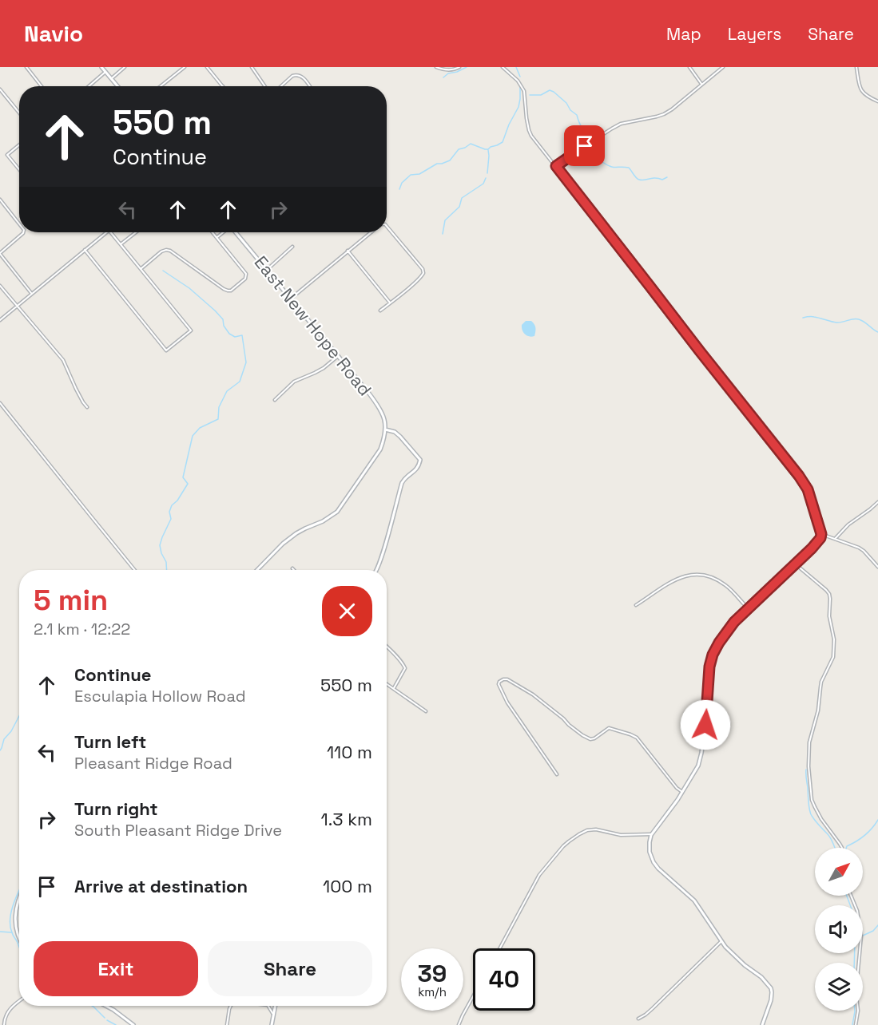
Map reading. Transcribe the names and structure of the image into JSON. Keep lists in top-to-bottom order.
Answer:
{
  "streets": {
    "street": ["East New Hope Road"]
  },
  "north": "top right",
  "page": {
    "header": "Navio",
    "nav": ["Map", "Layers", "Share"],
    "turn": ["550 m", "Continue"],
    "heading": ["5 min", "2.1 km · 12:22"],
    "list": [
      {
        "name": "Continue",
        "note": "Esculapia Hollow Road",
        "value": "550 m"
      },
      {
        "name": "Turn left",
        "note": "Pleasant Ridge Road",
        "value": "110 m"
      },
      {
        "name": "Turn right",
        "note": "South Pleasant Ridge Drive",
        "value": "1.3 km"
      },
      {
        "name": "Arrive at destination",
        "value": "100 m"
      }
    ],
    "buttons": ["Exit", "Share"],
    "speed": "39 km/h",
    "limit": "40"
  }
}
